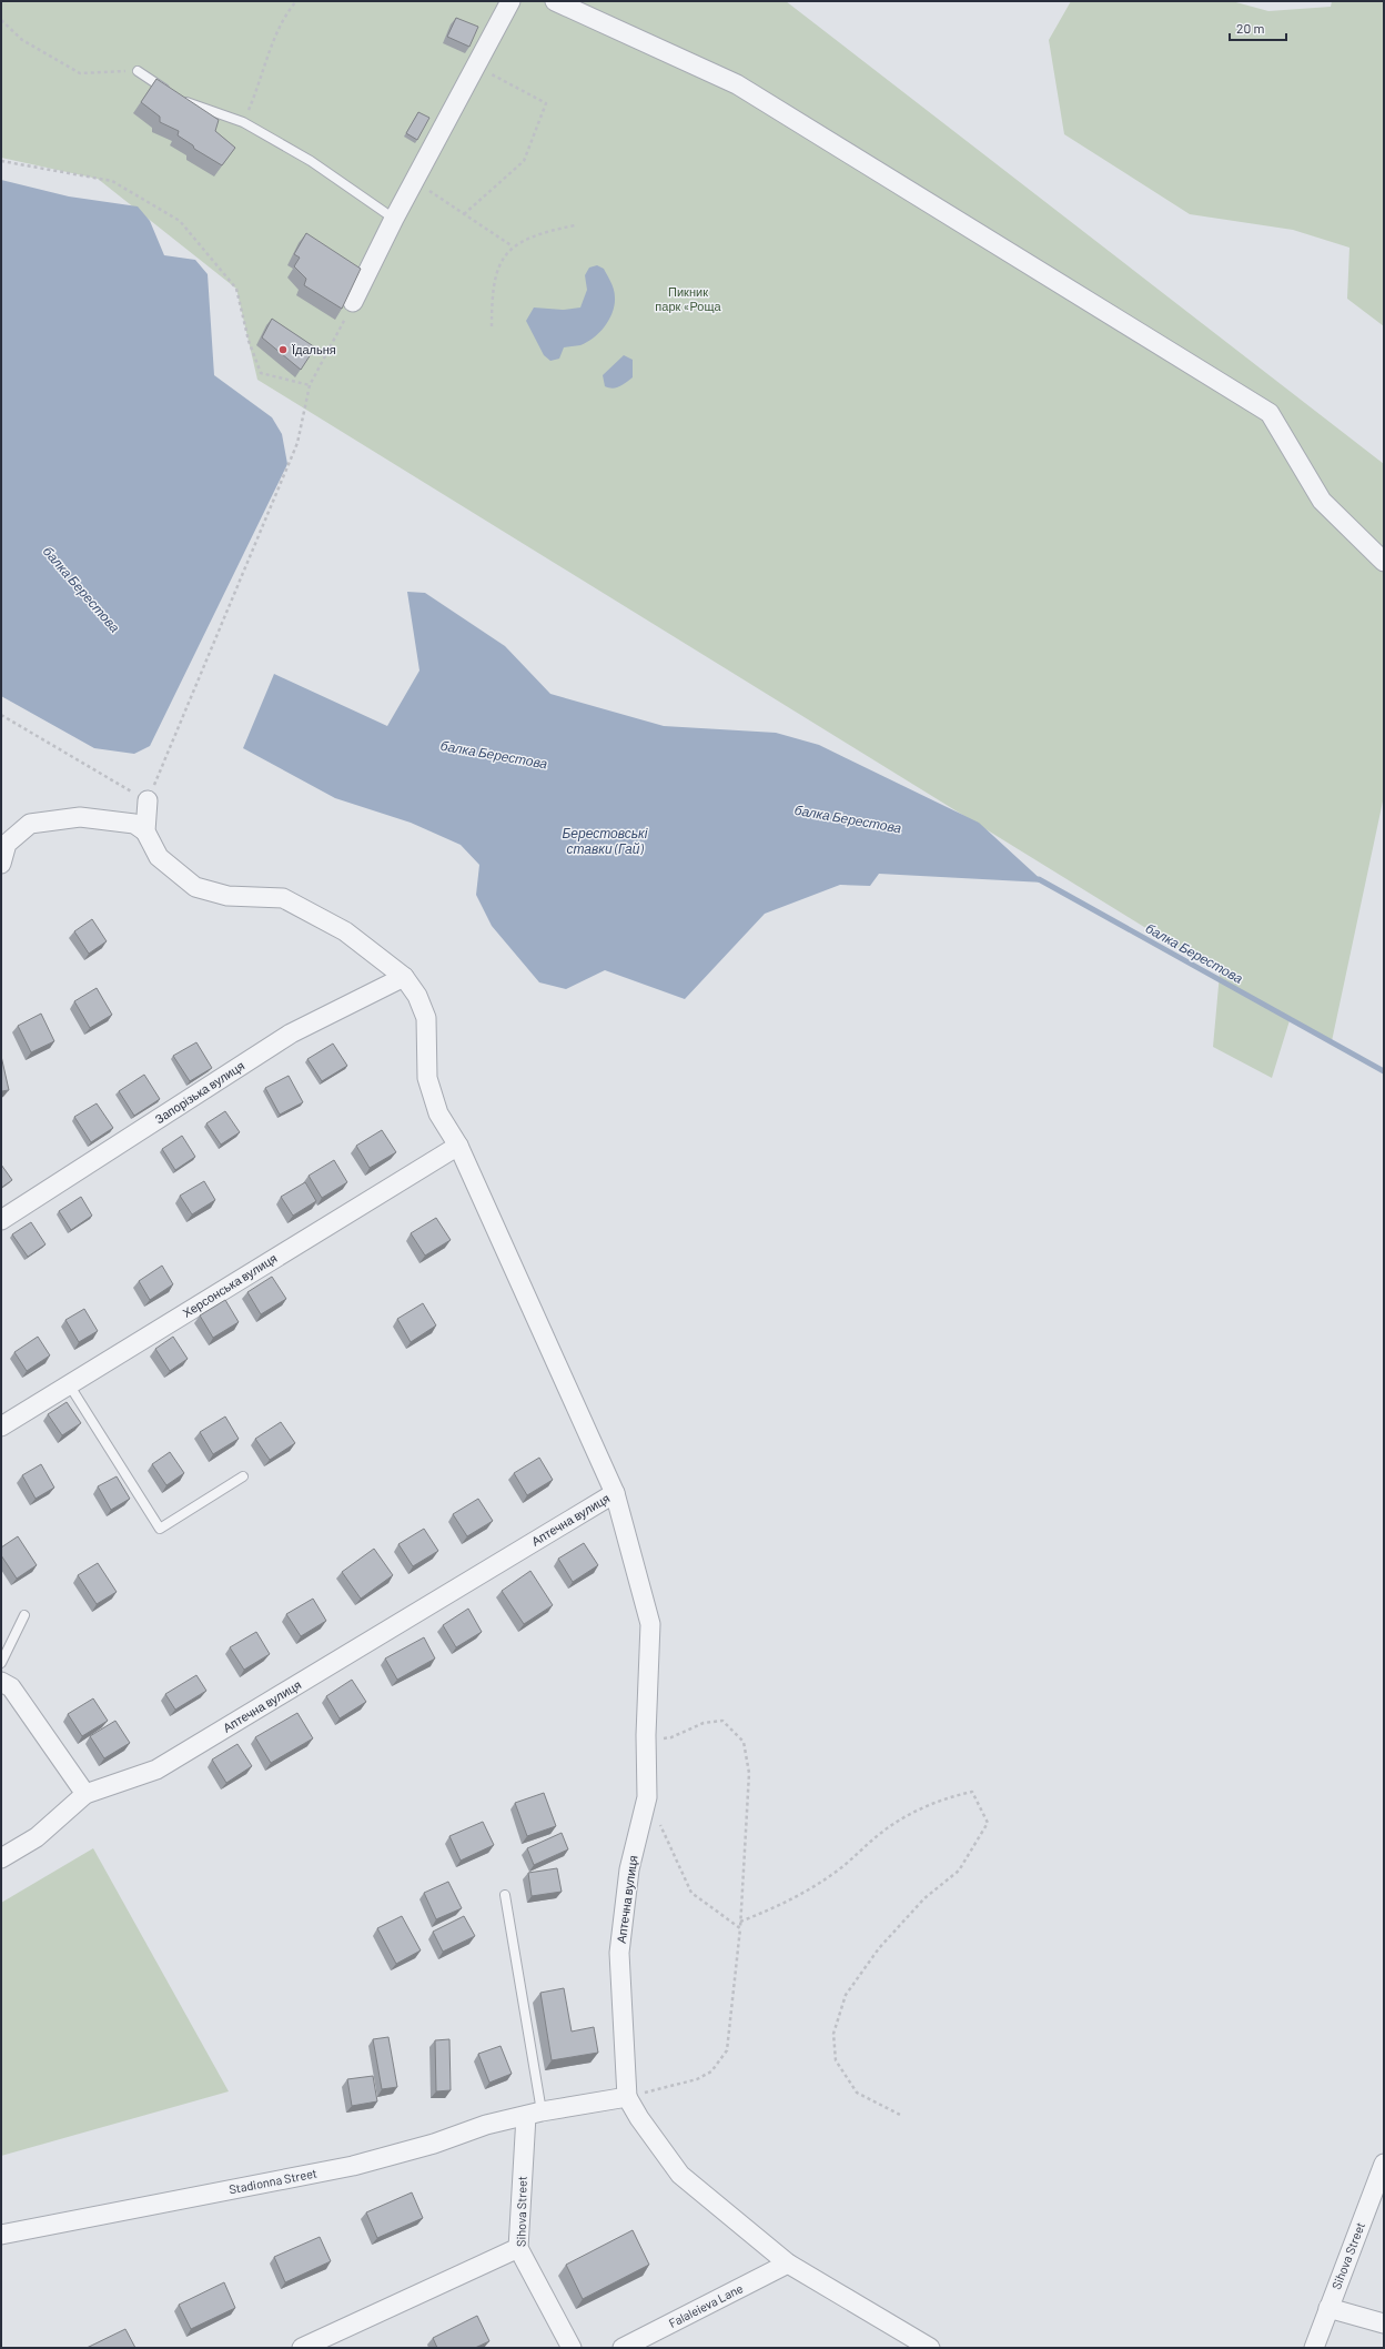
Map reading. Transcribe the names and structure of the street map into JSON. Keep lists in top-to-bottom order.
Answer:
{
  "streets": {
    "street": [
      "Запорізька вулиця",
      "Херсонська вулиця",
      "Аптечна вулиця",
      "Stadionna Street",
      "Sihova Street",
      "Falaleieva Lane"
    ]
  },
  "crossings": [
    ["Аптечна вулиця", "Stadionna Street"],
    ["Stadionna Street", "Sihova Street"]
  ],
  "water": ["балка Берестова", "Берестовські ставки (Гай)"],
  "parks": ["Пикник парк «Роща"],
  "places": ["Їдальня"],
  "scale_bar": "20 m"
}
